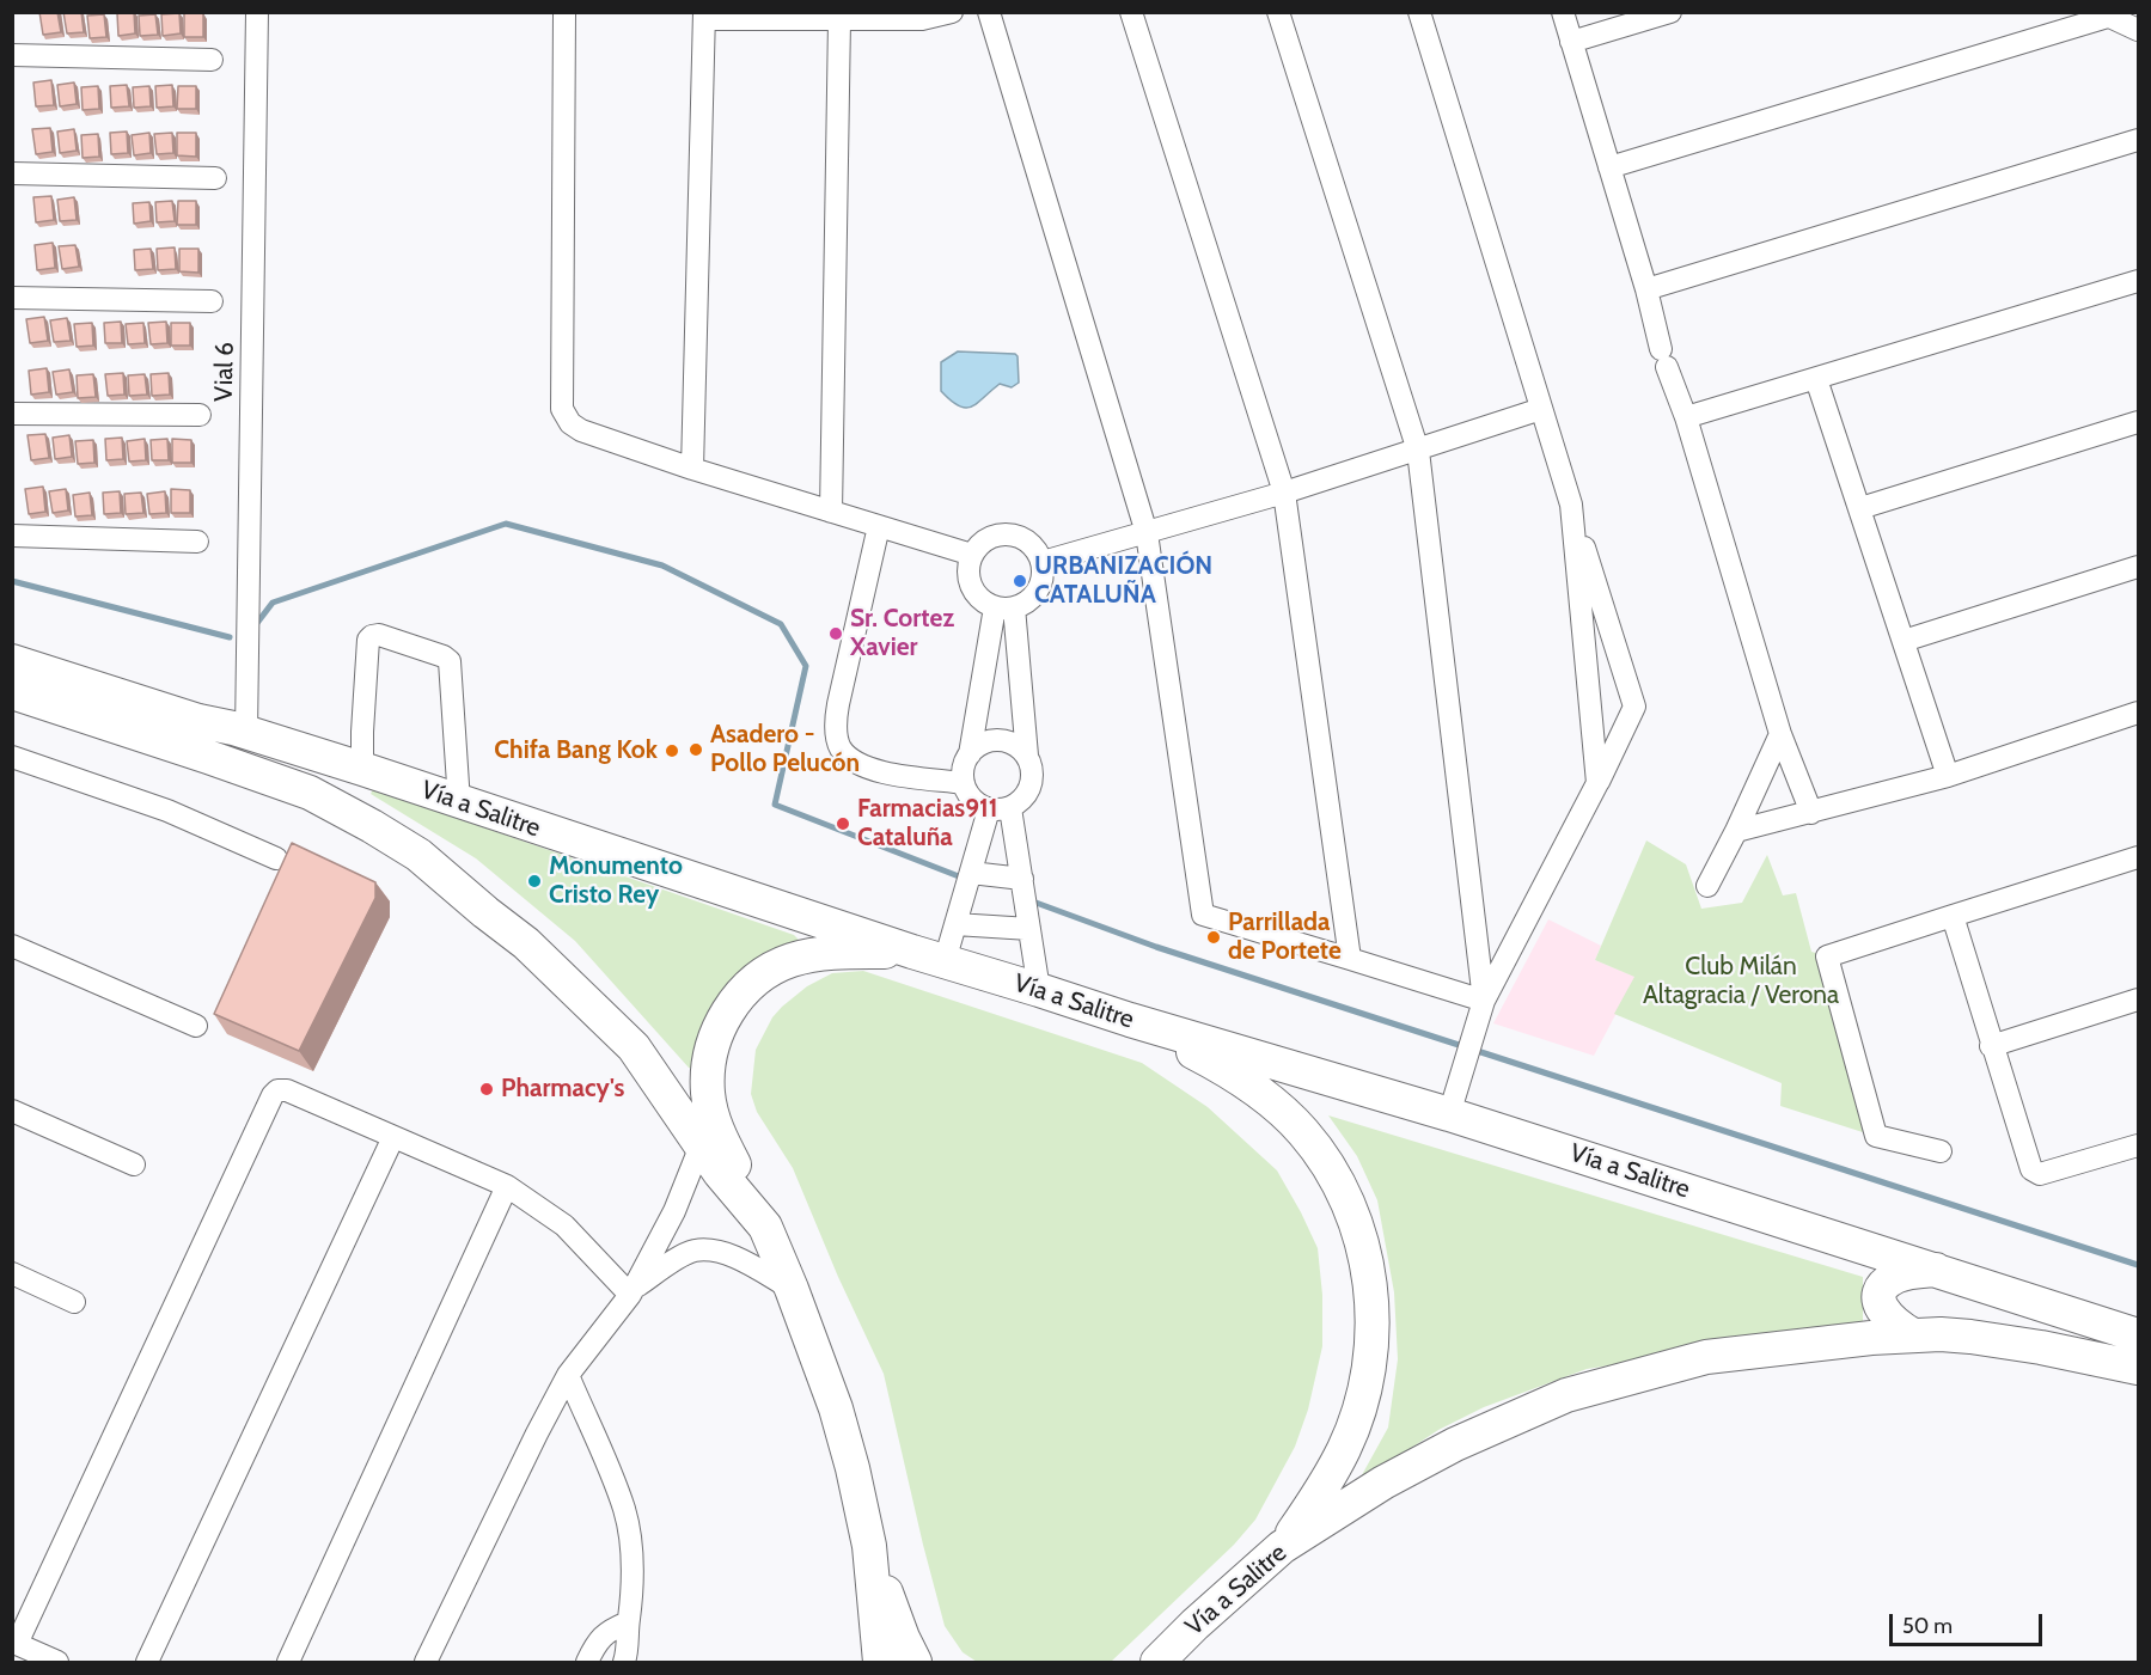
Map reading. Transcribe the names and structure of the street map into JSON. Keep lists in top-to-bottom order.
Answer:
{
  "streets": {
    "main road": ["Vía a Salitre"],
    "street": ["Vial 6"]
  },
  "crossings": [
    ["Vial 6", "Vía a Salitre"]
  ],
  "parks": ["Club Milán Altagracia / Verona"],
  "places": [
    "URBANIZACIÓN CATALUÑA",
    "Sr. Cortez Xavier",
    "Asadero - Pollo Pelucón",
    "Chifa Bang Kok",
    "Farmacias911 Cataluña",
    "Monumento Cristo Rey",
    "Parrillada de Portete",
    "Pharmacy's"
  ],
  "scale_bar": "50 m"
}
